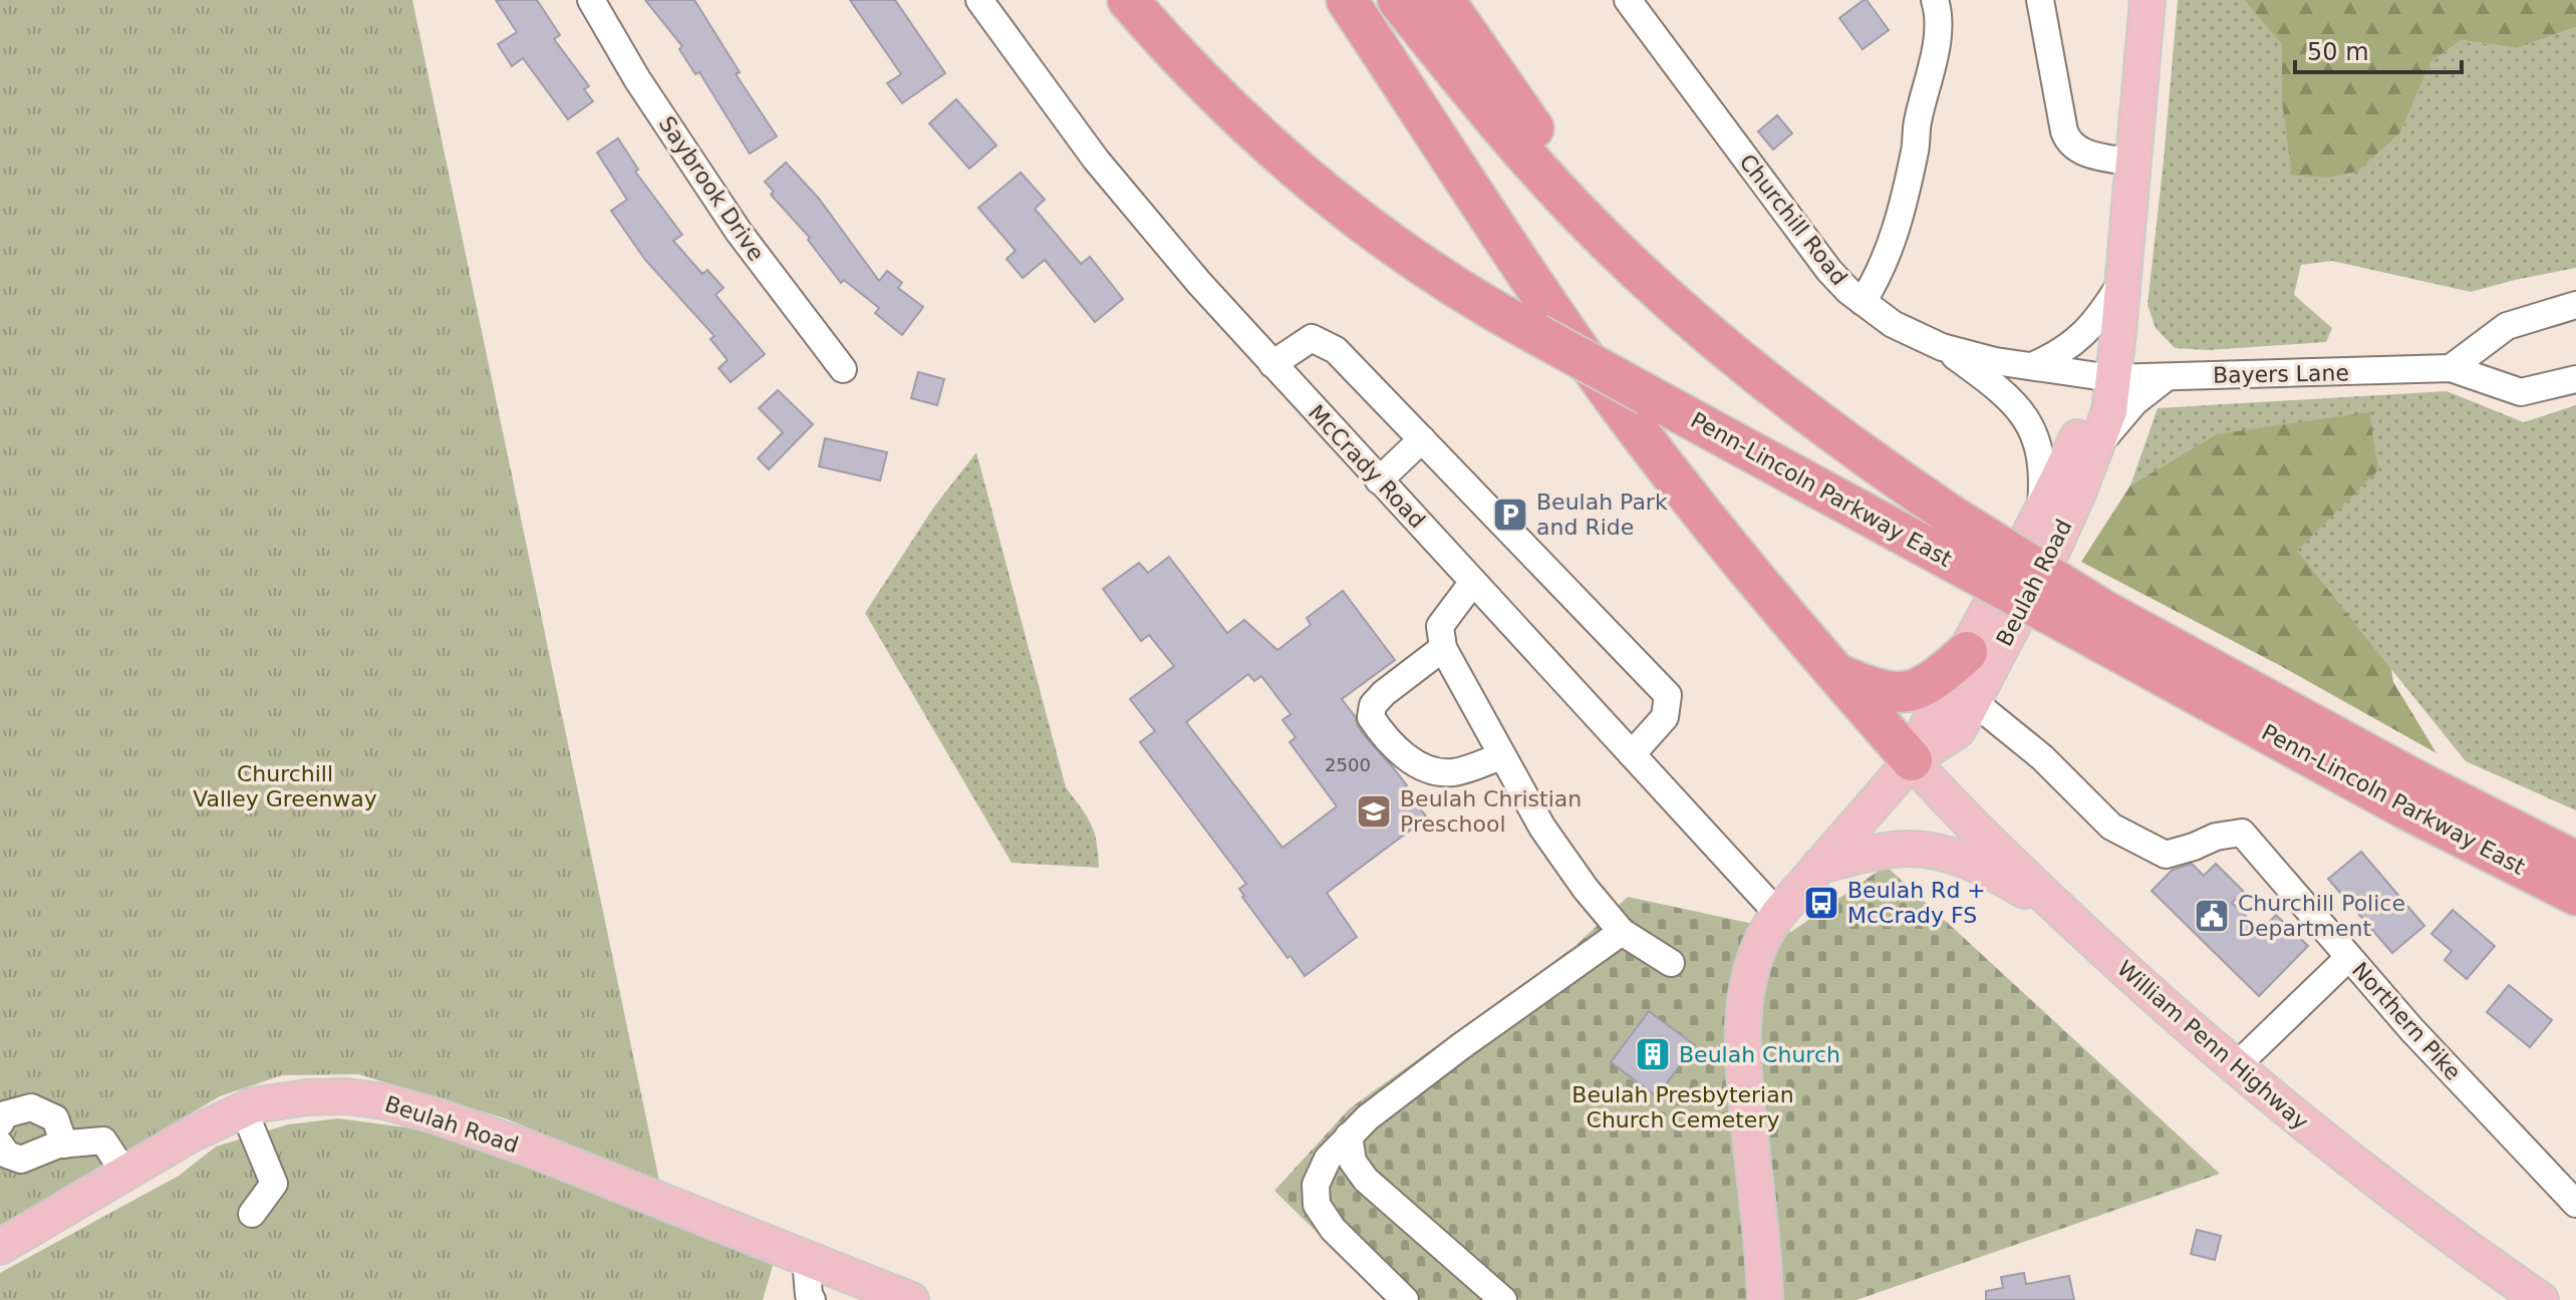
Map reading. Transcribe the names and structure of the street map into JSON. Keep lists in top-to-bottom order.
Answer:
{
  "streets": {
    "highway": ["Penn-Lincoln Parkway East"],
    "main road": ["Beulah Road", "William Penn Highway"],
    "street": [
      "Saybrook Drive",
      "Churchill Road",
      "Bayers Lane",
      "McCrady Road",
      "Northern Pike"
    ]
  },
  "crossings": [
    ["Churchill Road", "Bayers Lane"],
    ["Churchill Road", "Beulah Road"],
    ["Bayers Lane", "Beulah Road"],
    ["McCrady Road", "Beulah Road"],
    ["Beulah Road", "Northern Pike"],
    ["Beulah Road", "William Penn Highway"]
  ],
  "parks": ["Churchill Valley Greenway", "Beulah Presbyterian Church Cemetery"],
  "places": {
    "parking": ["Beulah Park and Ride"],
    "school or university": ["Beulah Christian Preschool"],
    "bus stop": ["Beulah Rd + McCrady FS"],
    "public building": ["Churchill Police Department"],
    "building": ["Beulah Church"]
  },
  "house_numbers": ["2500"],
  "scale_bar": "50 m"
}
